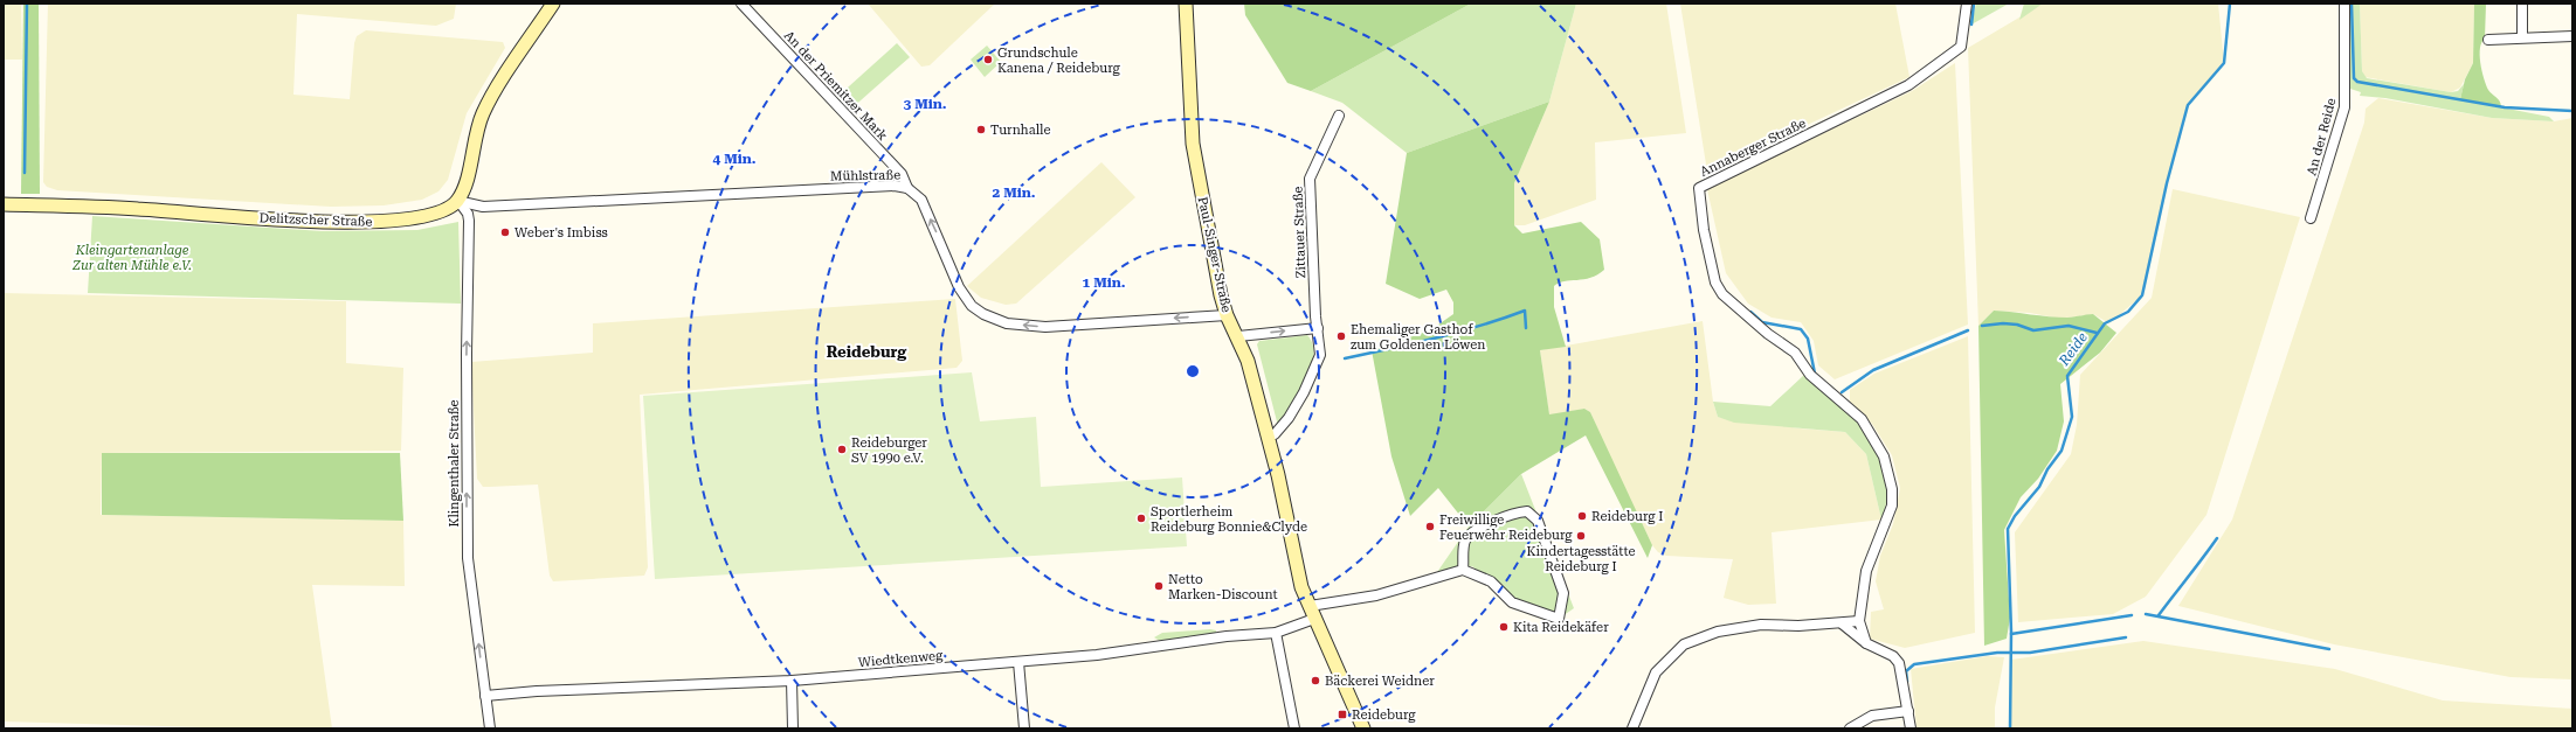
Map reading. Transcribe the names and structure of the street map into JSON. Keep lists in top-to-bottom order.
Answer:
{
  "streets": {
    "street": [
      "An der Priemitzer Mark",
      "An der Reide",
      "Annaberger Straße",
      "Mühlstraße",
      "Delitzscher Straße",
      "Zittauer Straße",
      "Paul-Singer-Straße",
      "Klingenthaler Straße",
      "Wiedtkenweg"
    ]
  },
  "crossings": [
    ["An der Priemitzer Mark", "Mühlstraße"],
    ["Mühlstraße", "Delitzscher Straße"],
    ["Mühlstraße", "Paul-Singer-Straße"],
    ["Zittauer Straße", "Paul-Singer-Straße"],
    ["Paul-Singer-Straße", "Wiedtkenweg"],
    ["Klingenthaler Straße", "Wiedtkenweg"]
  ],
  "one_way": ["Mühlstraße", "Klingenthaler Straße"],
  "districts": ["Reideburg"],
  "water": ["Reide"],
  "parks": ["Kleingartenanlage Zur alten Mühle e.V."],
  "places": {
    "other": [
      "Grundschule Kanena / Reideburg",
      "Turnhalle",
      "Weber's Imbiss",
      "Ehemaliger Gasthof zum Goldenen Löwen",
      "Reideburger SV 1990 e.V.",
      "Reideburg I",
      "Sportlerheim Reideburg Bonnie&Clyde",
      "Freiwillige Feuerwehr Reideburg",
      "Kindertagesstätte Reideburg I",
      "Netto Marken-Discount",
      "Kita Reidekäfer",
      "Bäckerei Weidner"
    ],
    "transit": ["Reideburg"]
  },
  "rings": [
    "3 Min.",
    "4 Min.",
    "2 Min.",
    "1 Min."
  ]
}
